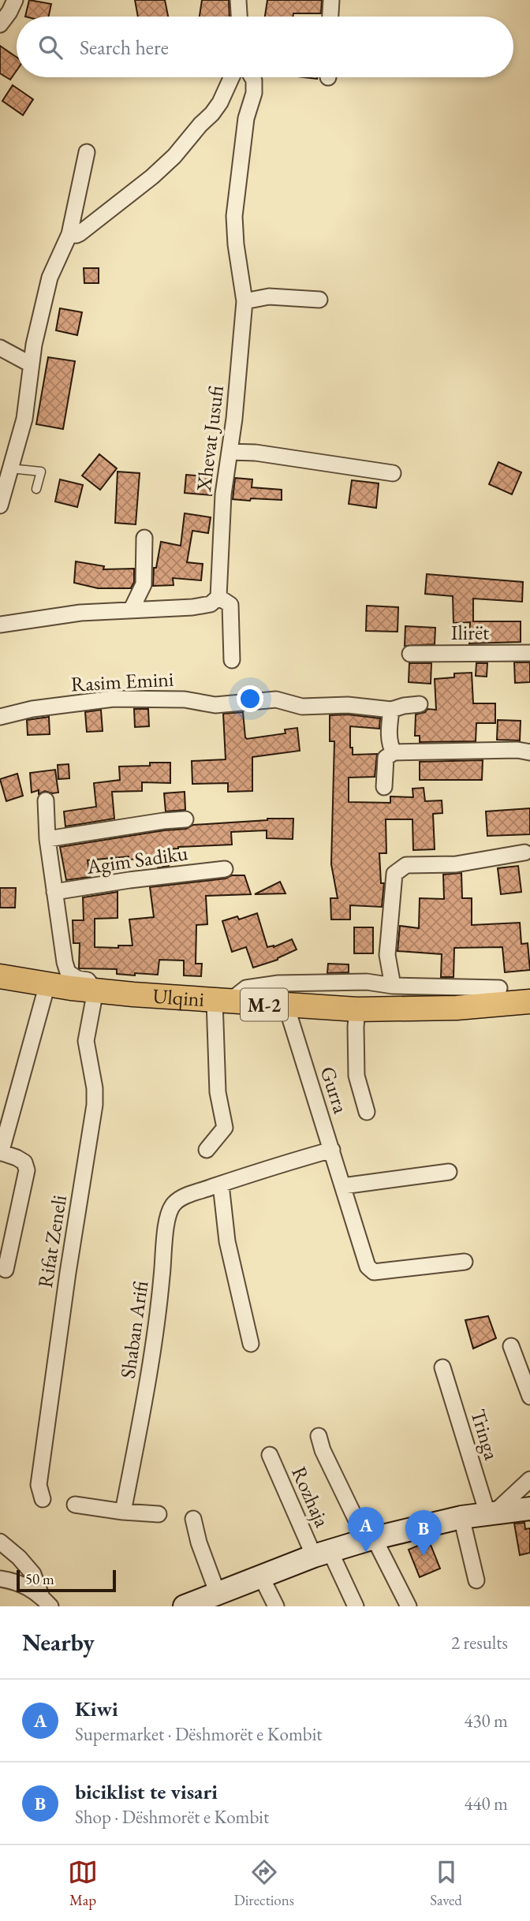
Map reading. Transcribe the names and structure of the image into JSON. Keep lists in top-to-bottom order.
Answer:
{
  "streets": {
    "main road": ["Ulqini", "M-2"],
    "street": [
      "Xhevat Jusufi",
      "Ilirët",
      "Rasim Emini",
      "Agim Sadiku",
      "Gurra",
      "Rifat Zeneli",
      "Shaban Arifi",
      "Tringa",
      "Rozhaja"
    ]
  },
  "crossings": [
    ["Ulqini", "Gurra"],
    ["Ulqini", "Rifat Zeneli"],
    ["Gurra", "Shaban Arifi"]
  ],
  "scale_bar": "50 m",
  "page": {
    "search": "Search here",
    "pins": ["A", "B"],
    "scale": "50 m",
    "heading": ["Nearby", "2 results"],
    "list": [
      {
        "mark": "A",
        "name": "Kiwi",
        "note": "Supermarket · Dëshmorët e Kombit",
        "value": "430 m"
      },
      {
        "mark": "B",
        "name": "biciklist te visari",
        "note": "Shop · Dëshmorët e Kombit",
        "value": "440 m"
      }
    ],
    "nav": ["Map", "Directions", "Saved"]
  }
}
